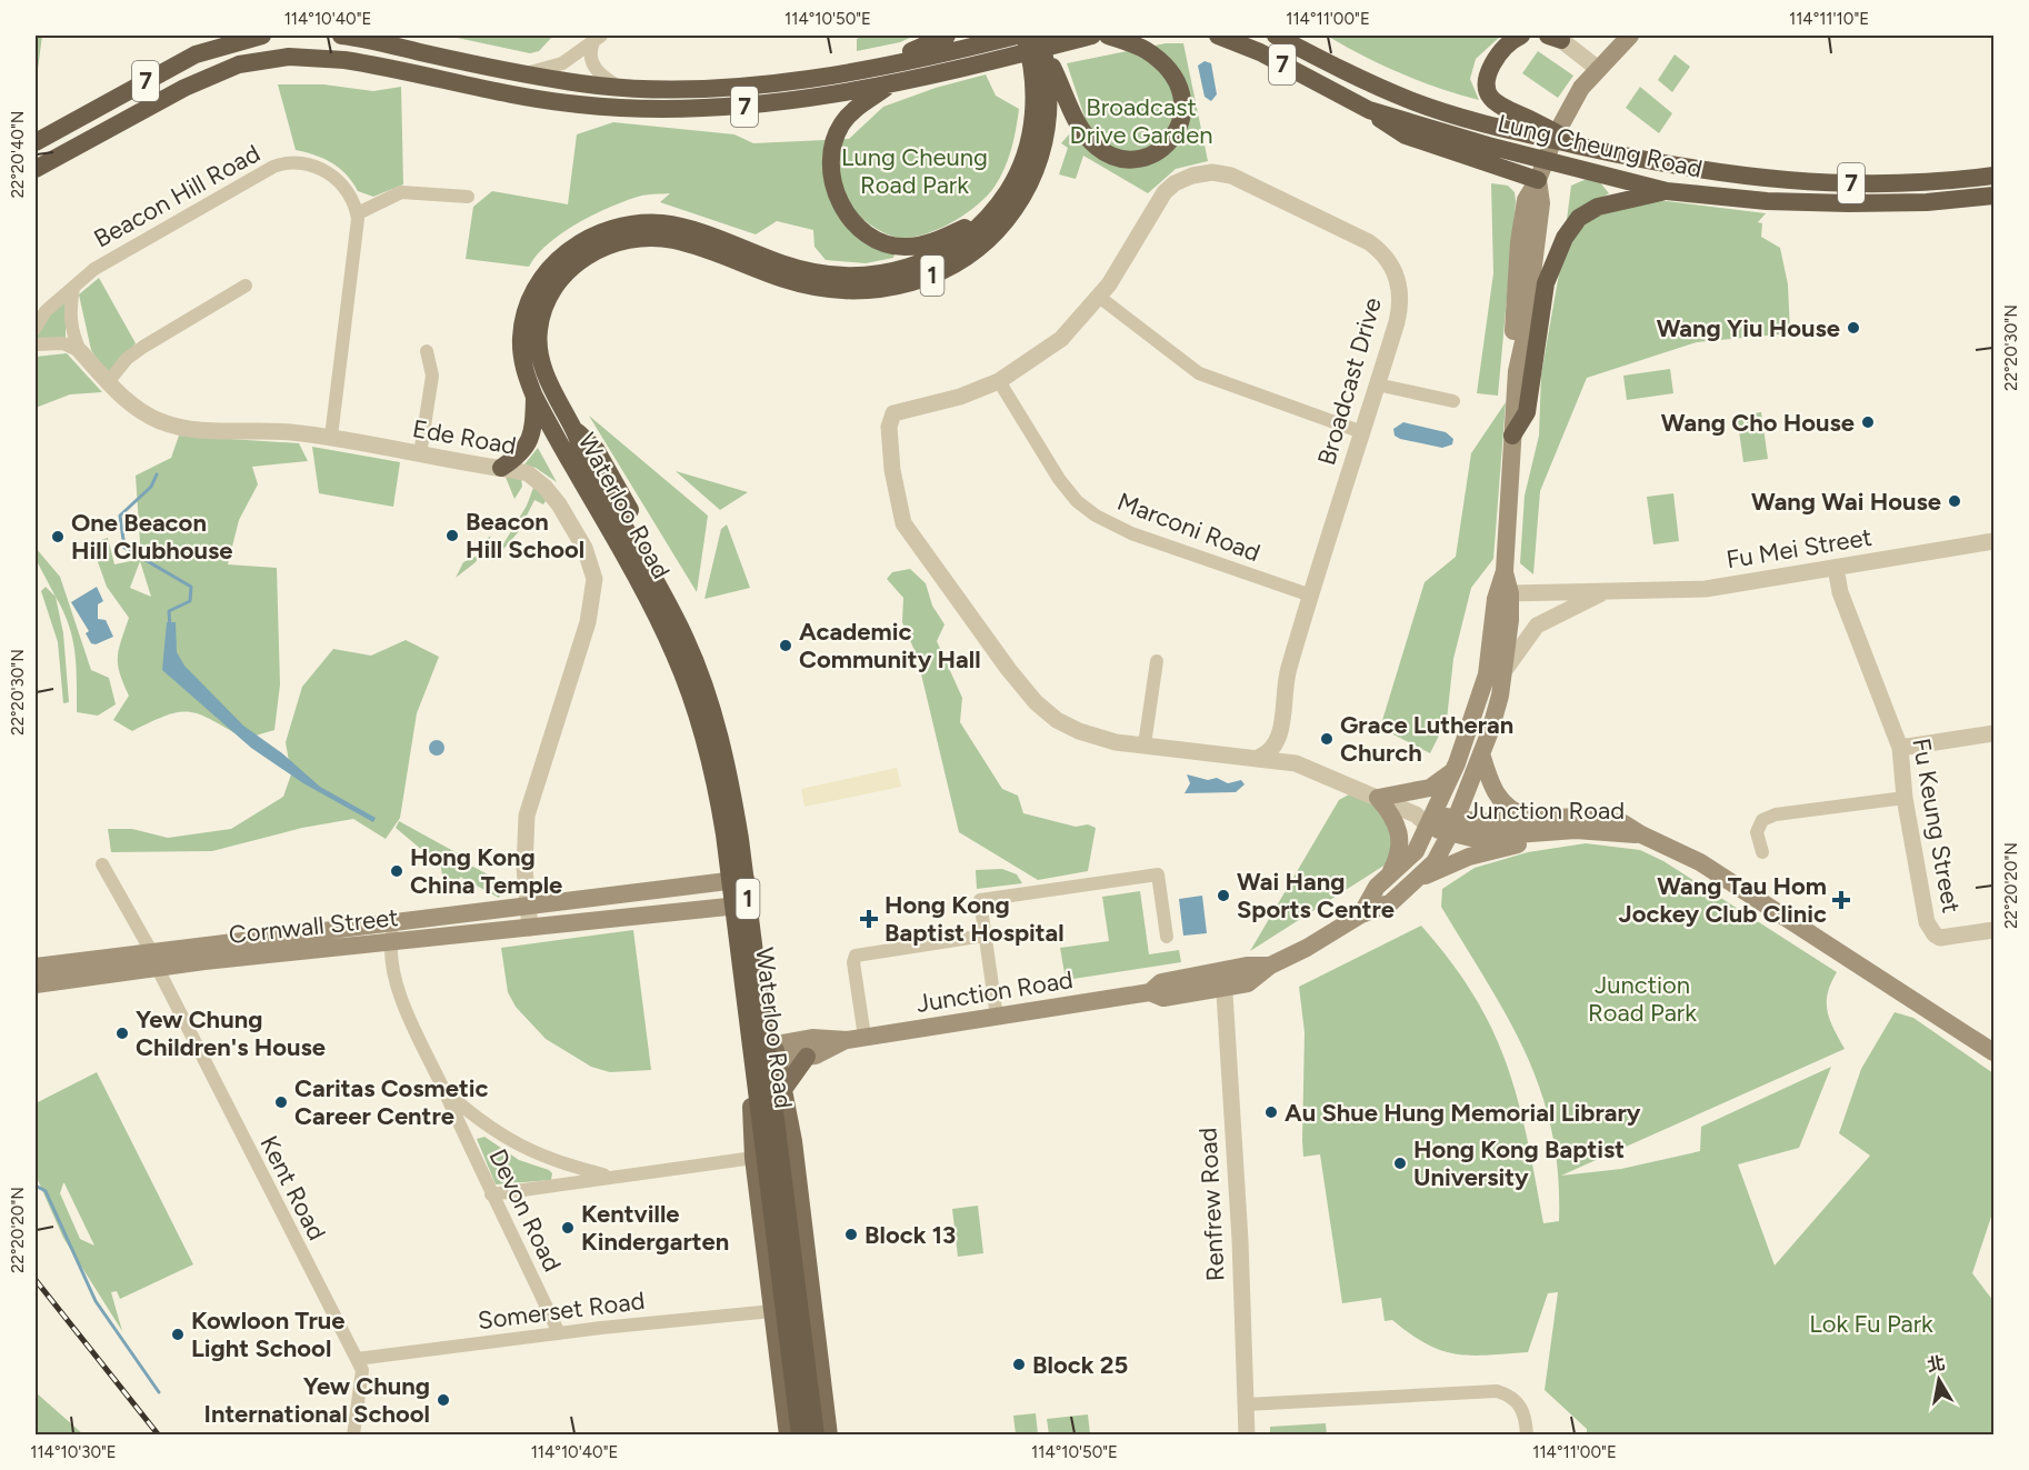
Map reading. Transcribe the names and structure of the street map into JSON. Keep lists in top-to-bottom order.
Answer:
{
  "streets": {
    "highway": [
      "7",
      "Lung Cheung Road",
      "1",
      "Waterloo Road"
    ],
    "main road": ["Junction Road", "Cornwall Street"],
    "street": [
      "Beacon Hill Road",
      "Broadcast Drive",
      "Ede Road",
      "Marconi Road",
      "Fu Mei Street",
      "Fu Keung Street",
      "Kent Road",
      "Renfrew Road",
      "Devon Road",
      "Somerset Road"
    ]
  },
  "crossings": [
    ["Beacon Hill Road", "Ede Road"],
    ["Broadcast Drive", "Marconi Road"],
    ["Broadcast Drive", "Junction Road"],
    ["Ede Road", "Cornwall Street"],
    ["Waterloo Road", "Junction Road"],
    ["Waterloo Road", "Cornwall Street"],
    ["Waterloo Road", "Somerset Road"],
    ["Fu Mei Street", "Fu Keung Street"],
    ["Junction Road", "Renfrew Road"],
    ["Cornwall Street", "Kent Road"],
    ["Cornwall Street", "Devon Road"],
    ["Kent Road", "Somerset Road"],
    ["Devon Road", "Somerset Road"]
  ],
  "parks": [
    "Broadcast Drive Garden",
    "Lung Cheung Road Park",
    "Junction Road Park",
    "Lok Fu Park"
  ],
  "places": {
    "other": [
      "Wang Yiu House",
      "Wang Cho House",
      "Wang Wai House",
      "Beacon Hill School",
      "One Beacon Hill Clubhouse",
      "Academic Community Hall",
      "Grace Lutheran Church",
      "Hong Kong China Temple",
      "Wai Hang Sports Centre",
      "Yew Chung Children's House",
      "Caritas Cosmetic Career Centre",
      "Au Shue Hung Memorial Library",
      "Hong Kong Baptist University",
      "Kentville Kindergarten",
      "Block 13",
      "Kowloon True Light School",
      "Block 25",
      "Yew Chung International School"
    ],
    "health": ["Wang Tau Hom Jockey Club Clinic", "Hong Kong Baptist Hospital"]
  },
  "north": "top",
  "coordinates": [
    "114°10'40\"E",
    "114°10'50\"E",
    "114°11'00\"E",
    "114°11'10\"E",
    "22°20'40\"N",
    "22°20'30\"N",
    "22°20'20\"N",
    "114°10'30\"E"
  ]
}
